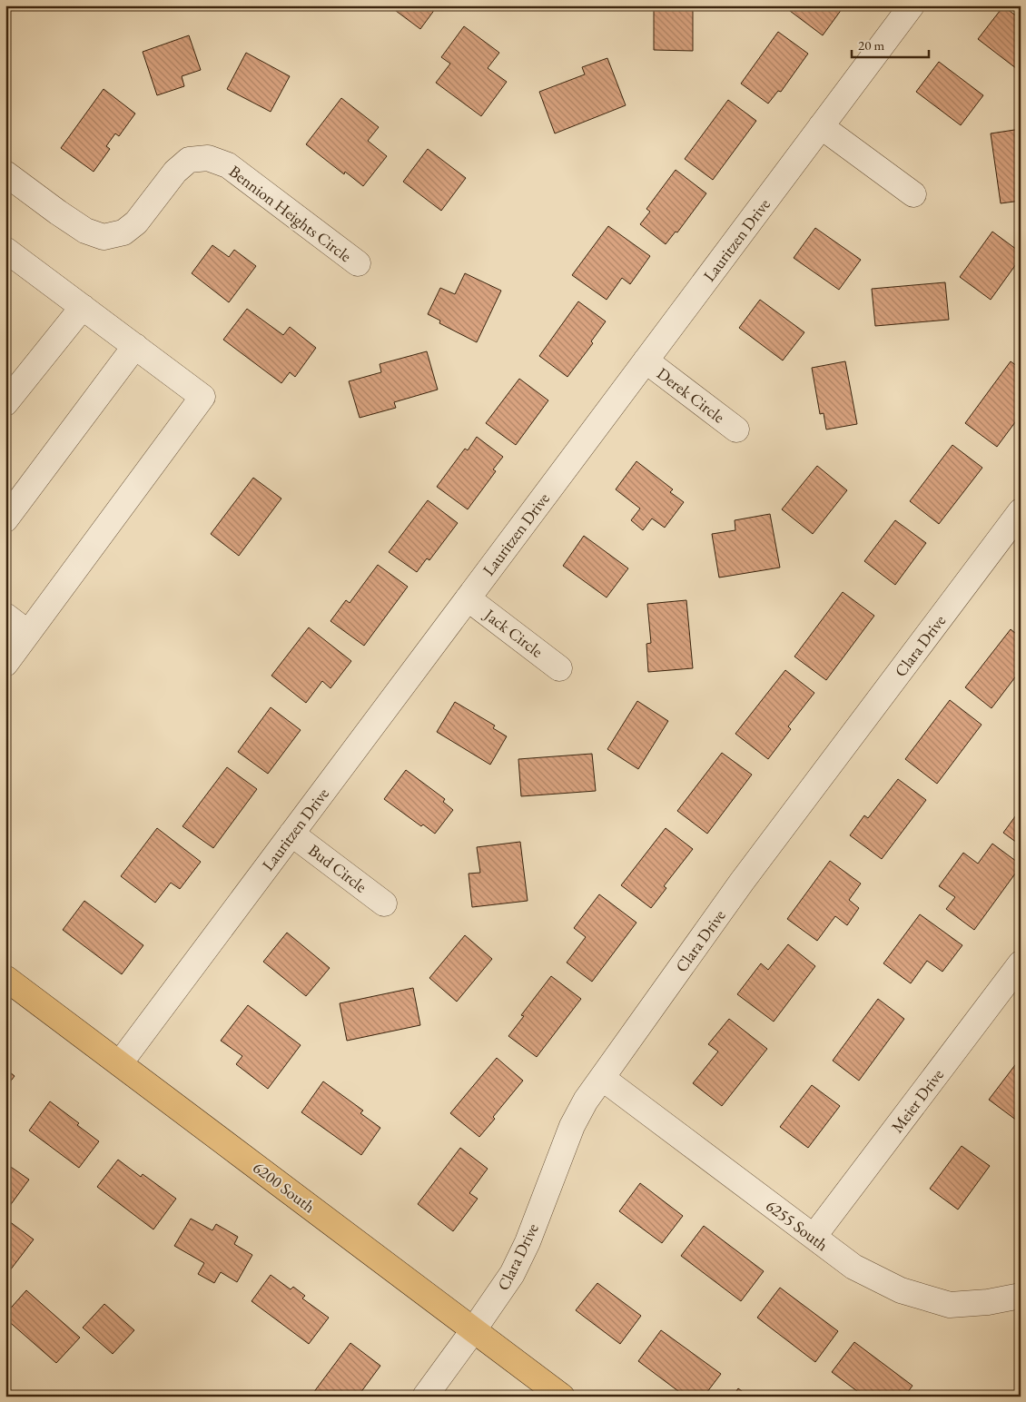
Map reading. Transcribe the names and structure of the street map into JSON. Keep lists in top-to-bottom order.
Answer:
{
  "streets": {
    "main road": ["6200 South"],
    "street": [
      "Bennion Heights Circle",
      "Lauritzen Drive",
      "Derek Circle",
      "Jack Circle",
      "Clara Drive",
      "Bud Circle",
      "Meier Drive",
      "6255 South"
    ]
  },
  "crossings": [
    ["Lauritzen Drive", "Derek Circle"],
    ["Lauritzen Drive", "Jack Circle"],
    ["Lauritzen Drive", "Bud Circle"],
    ["Lauritzen Drive", "6200 South"],
    ["Clara Drive", "6200 South"],
    ["Clara Drive", "6255 South"],
    ["Meier Drive", "6255 South"]
  ],
  "scale_bar": "20 m"
}
